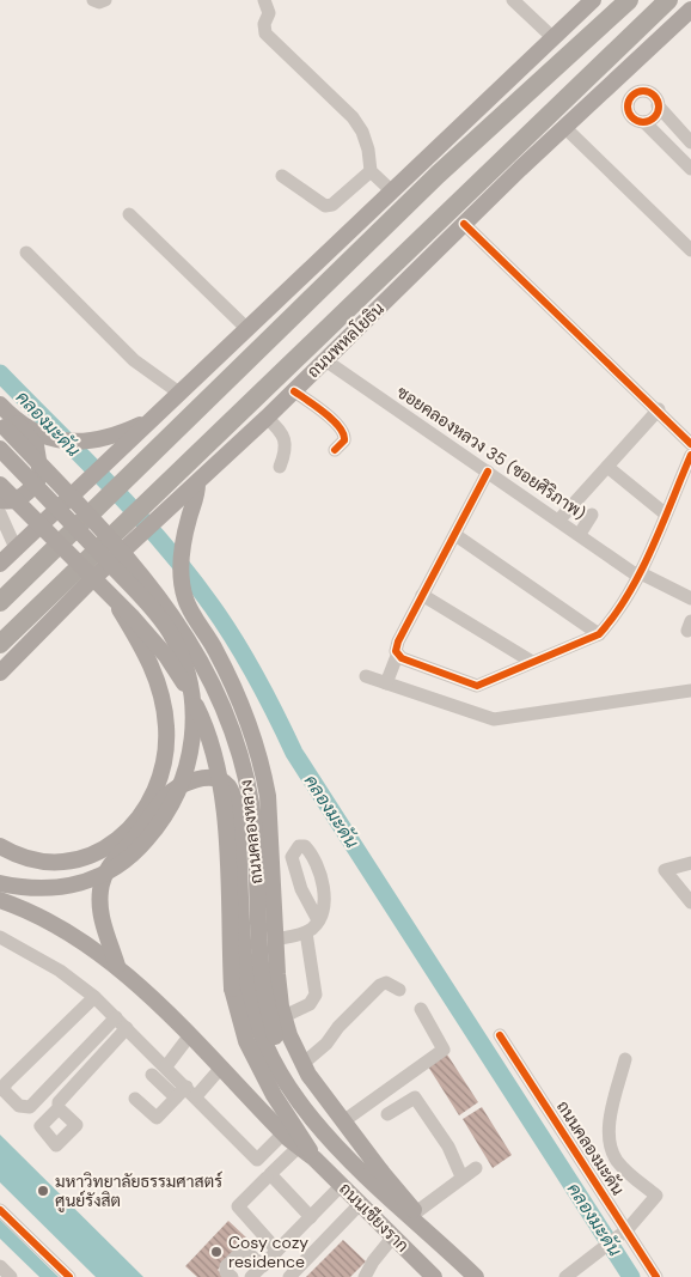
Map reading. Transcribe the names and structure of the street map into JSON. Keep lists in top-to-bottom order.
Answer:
{
  "streets": {
    "highway": ["ถนนพหลโยธิน"],
    "main road": ["ถนนคลองหลวง", "ถนนเชียงราก"],
    "street": ["ซอยคลองหลวง 35 (ซอยศิริภาพ)", "ถนนคลองมะดัน"]
  },
  "crossings": [
    ["ถนนพหลโยธิน", "ซอยคลองหลวง 35 (ซอยศิริภาพ)"],
    ["ถนนคลองหลวง", "ถนนเชียงราก"]
  ],
  "water": ["คลองมะดัน"],
  "places": ["มหาวิทยาลัยธรรมศาสตร์ ศูนย์รังสิต", "Cosy cozy residence"]
}
